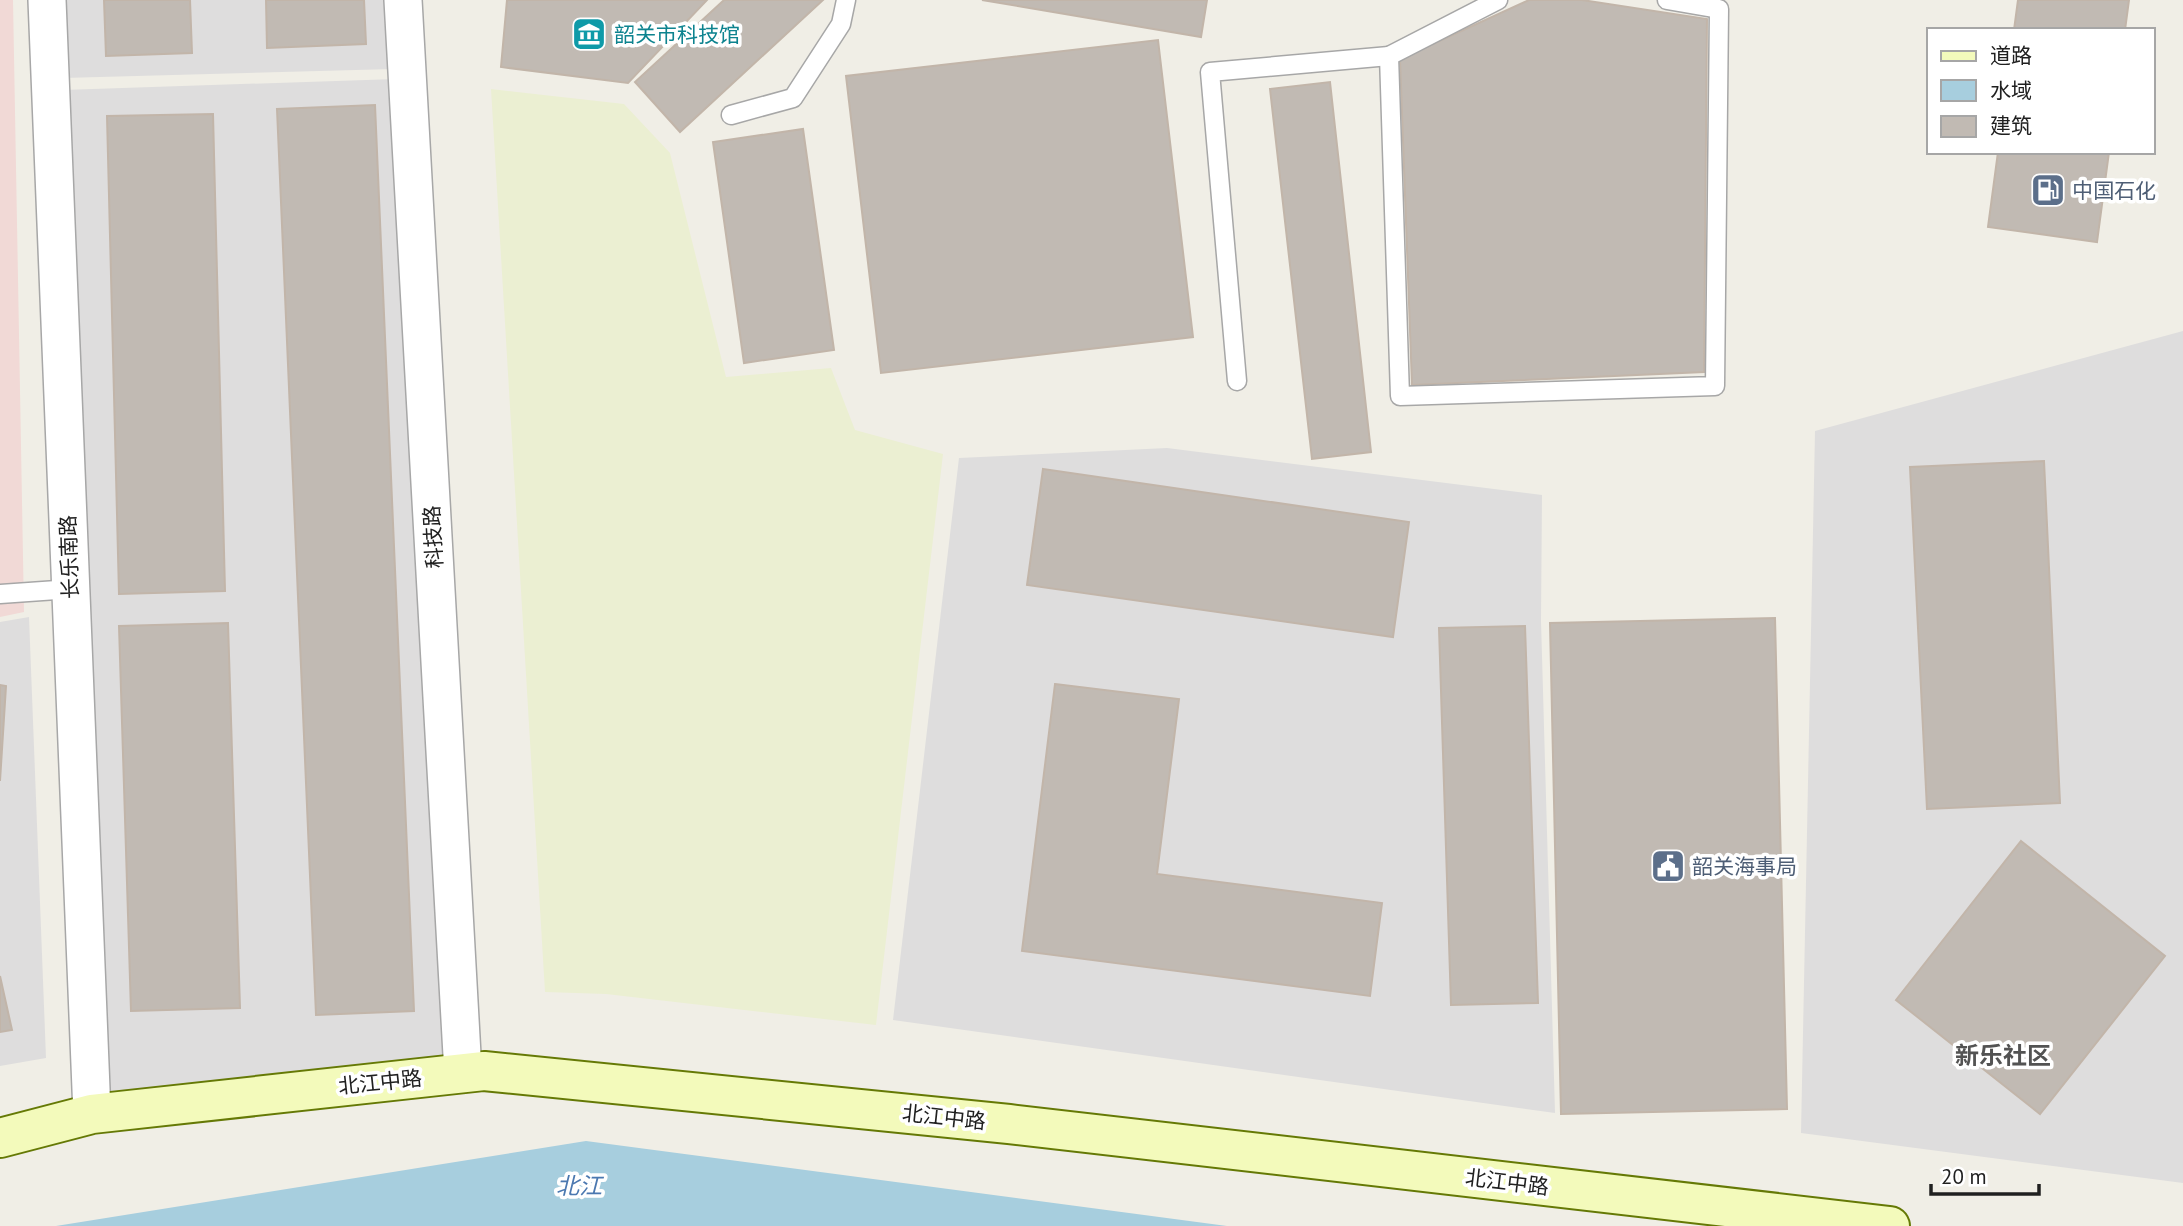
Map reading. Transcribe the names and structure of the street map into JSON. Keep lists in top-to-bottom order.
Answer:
{
  "streets": {
    "street": ["科技路", "长乐南路", "北江中路"]
  },
  "crossings": [
    ["科技路", "北江中路"],
    ["长乐南路", "北江中路"]
  ],
  "districts": ["新乐社区"],
  "water": ["北江"],
  "places": {
    "museum": ["韶关市科技馆"],
    "fuel station": ["中国石化"],
    "public building": ["韶关海事局"]
  },
  "legend": ["道路", "水域", "建筑"],
  "scale_bar": "20 m"
}
